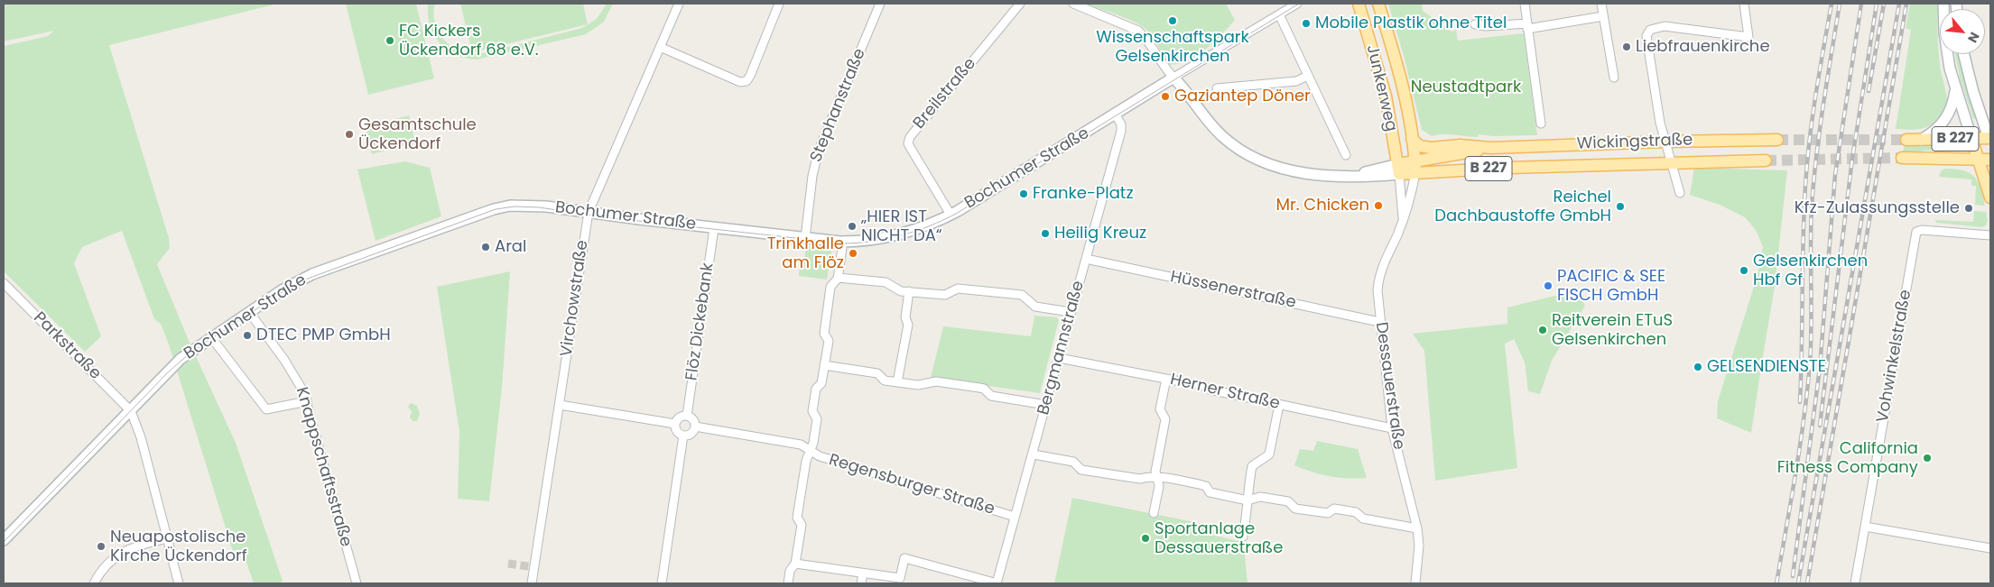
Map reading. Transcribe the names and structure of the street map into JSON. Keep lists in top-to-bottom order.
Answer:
{
  "streets": {
    "main road": [
      "Junkerweg",
      "B 227",
      "Wickingstraße",
      "Bochumer Straße"
    ],
    "street": [
      "Breilstraße",
      "Stephanstraße",
      "Hüssenerstraße",
      "Virchowstraße",
      "Flöz Dickebank",
      "Parkstraße",
      "Bergmannstraße",
      "Vohwinkelstraße",
      "Dessauerstraße",
      "Herner Straße",
      "Knappschaftsstraße",
      "Regensburger Straße"
    ]
  },
  "crossings": [
    ["Junkerweg", "Wickingstraße"],
    ["Junkerweg", "Dessauerstraße"],
    ["Breilstraße", "Bochumer Straße"],
    ["Stephanstraße", "Bochumer Straße"],
    ["Wickingstraße", "Dessauerstraße"],
    ["Bochumer Straße", "Virchowstraße"],
    ["Bochumer Straße", "Flöz Dickebank"],
    ["Bochumer Straße", "Parkstraße"],
    ["Bochumer Straße", "Bergmannstraße"],
    ["Bochumer Straße", "Knappschaftsstraße"],
    ["Hüssenerstraße", "Bergmannstraße"],
    ["Hüssenerstraße", "Dessauerstraße"],
    ["Flöz Dickebank", "Regensburger Straße"],
    ["Bergmannstraße", "Herner Straße"],
    ["Bergmannstraße", "Regensburger Straße"],
    ["Dessauerstraße", "Herner Straße"]
  ],
  "parks": ["Neustadtpark"],
  "places": [
    "Wissenschaftspark Gelsenkirchen",
    "Mobile Plastik ohne Titel",
    "FC Kickers Ückendorf 68 e.V.",
    "Liebfrauenkirche",
    "Gaziantep Döner",
    "Gesamtschule Ückendorf",
    "Franke-Platz",
    "Mr. Chicken",
    "Reichel Dachbaustoffe GmbH",
    "Kfz-Zulassungsstelle",
    "„HIER IST NICHT DA“",
    "Heilig Kreuz",
    "Aral",
    "Trinkhalle am Flöz",
    "Gelsenkirchen Hbf Gf",
    "PACIFIC & SEE FISCH GmbH",
    "Reitverein ETuS Gelsenkirchen",
    "DTEC PMP GmbH",
    "GELSENDIENSTE",
    "California Fitness Company",
    "Sportanlage Dessauerstraße",
    "Neuapostolische Kirche Ückendorf"
  ],
  "north": "bottom right"
}
